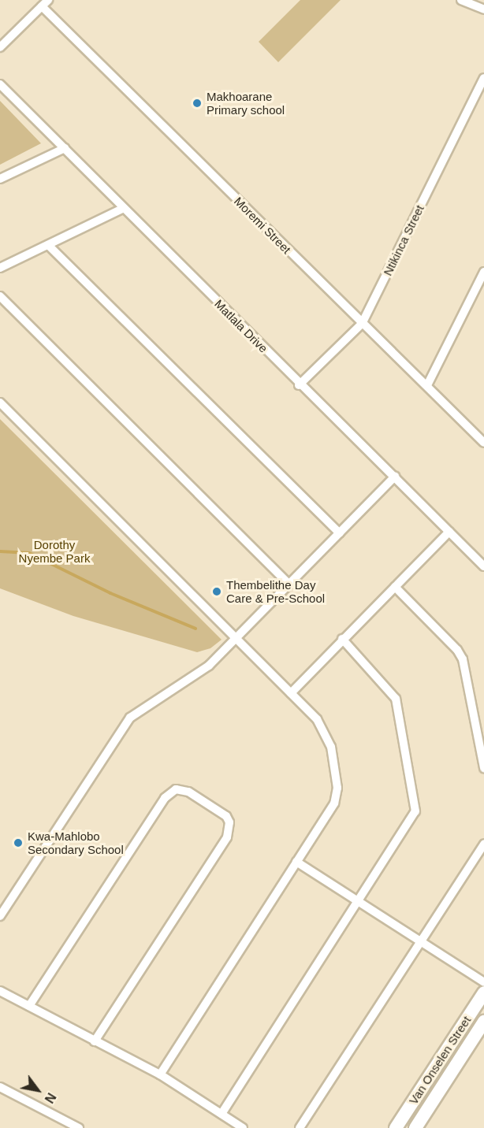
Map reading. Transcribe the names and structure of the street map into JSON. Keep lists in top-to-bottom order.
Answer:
{
  "streets": {
    "main road": ["Van Onselen Street"],
    "street": ["Moremi Street", "Ntikinca Street", "Matlala Drive"]
  },
  "crossings": [
    ["Moremi Street", "Ntikinca Street"],
    ["Ntikinca Street", "Matlala Drive"]
  ],
  "parks": ["Dorothy Nyembe Park"],
  "places": ["Makhoarane Primary school", "Thembelithe Day Care & Pre-School", "Kwa-Mahlobo Secondary School"],
  "north": "bottom right"
}
